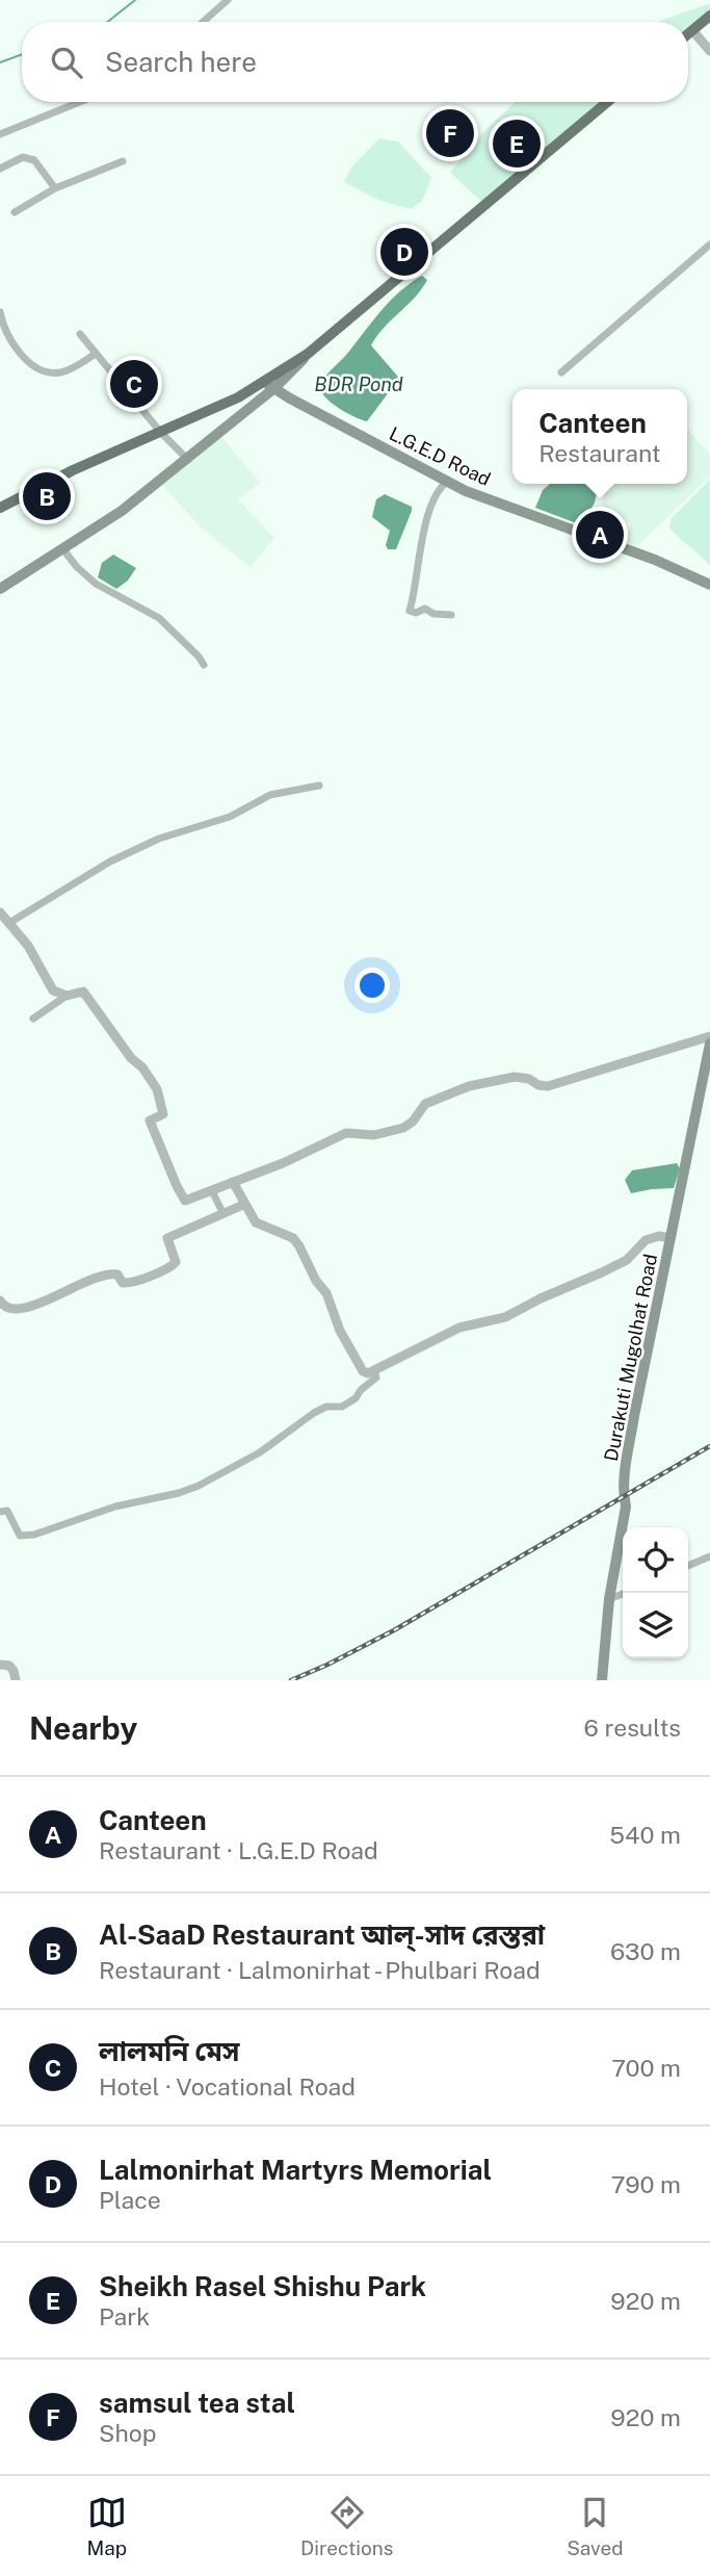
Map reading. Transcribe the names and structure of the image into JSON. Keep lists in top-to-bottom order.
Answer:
{
  "streets": {
    "main road": ["L.G.E.D Road", "Durakuti Mugolhat Road"]
  },
  "water": ["BDR Pond"],
  "page": {
    "search": "Search here",
    "pins": [
      "F",
      "E",
      "D",
      "C",
      "B",
      "A"
    ],
    "popup": ["Canteen", "Restaurant"],
    "heading": ["Nearby", "6 results"],
    "list": [
      {
        "mark": "A",
        "name": "Canteen",
        "note": "Restaurant · L.G.E.D Road",
        "value": "540 m"
      },
      {
        "mark": "B",
        "name": "Al-SaaD Restaurant আল্-সাদ রেস্তরা",
        "note": "Restaurant · Lalmonirhat - Phulbari Road",
        "value": "630 m"
      },
      {
        "mark": "C",
        "name": "লালমনি মেস",
        "note": "Hotel · Vocational Road",
        "value": "700 m"
      },
      {
        "mark": "D",
        "name": "Lalmonirhat Martyrs Memorial",
        "note": "Place",
        "value": "790 m"
      },
      {
        "mark": "E",
        "name": "Sheikh Rasel Shishu Park",
        "note": "Park",
        "value": "920 m"
      },
      {
        "mark": "F",
        "name": "samsul tea stal",
        "note": "Shop",
        "value": "920 m"
      }
    ],
    "nav": ["Map", "Directions", "Saved"]
  }
}
